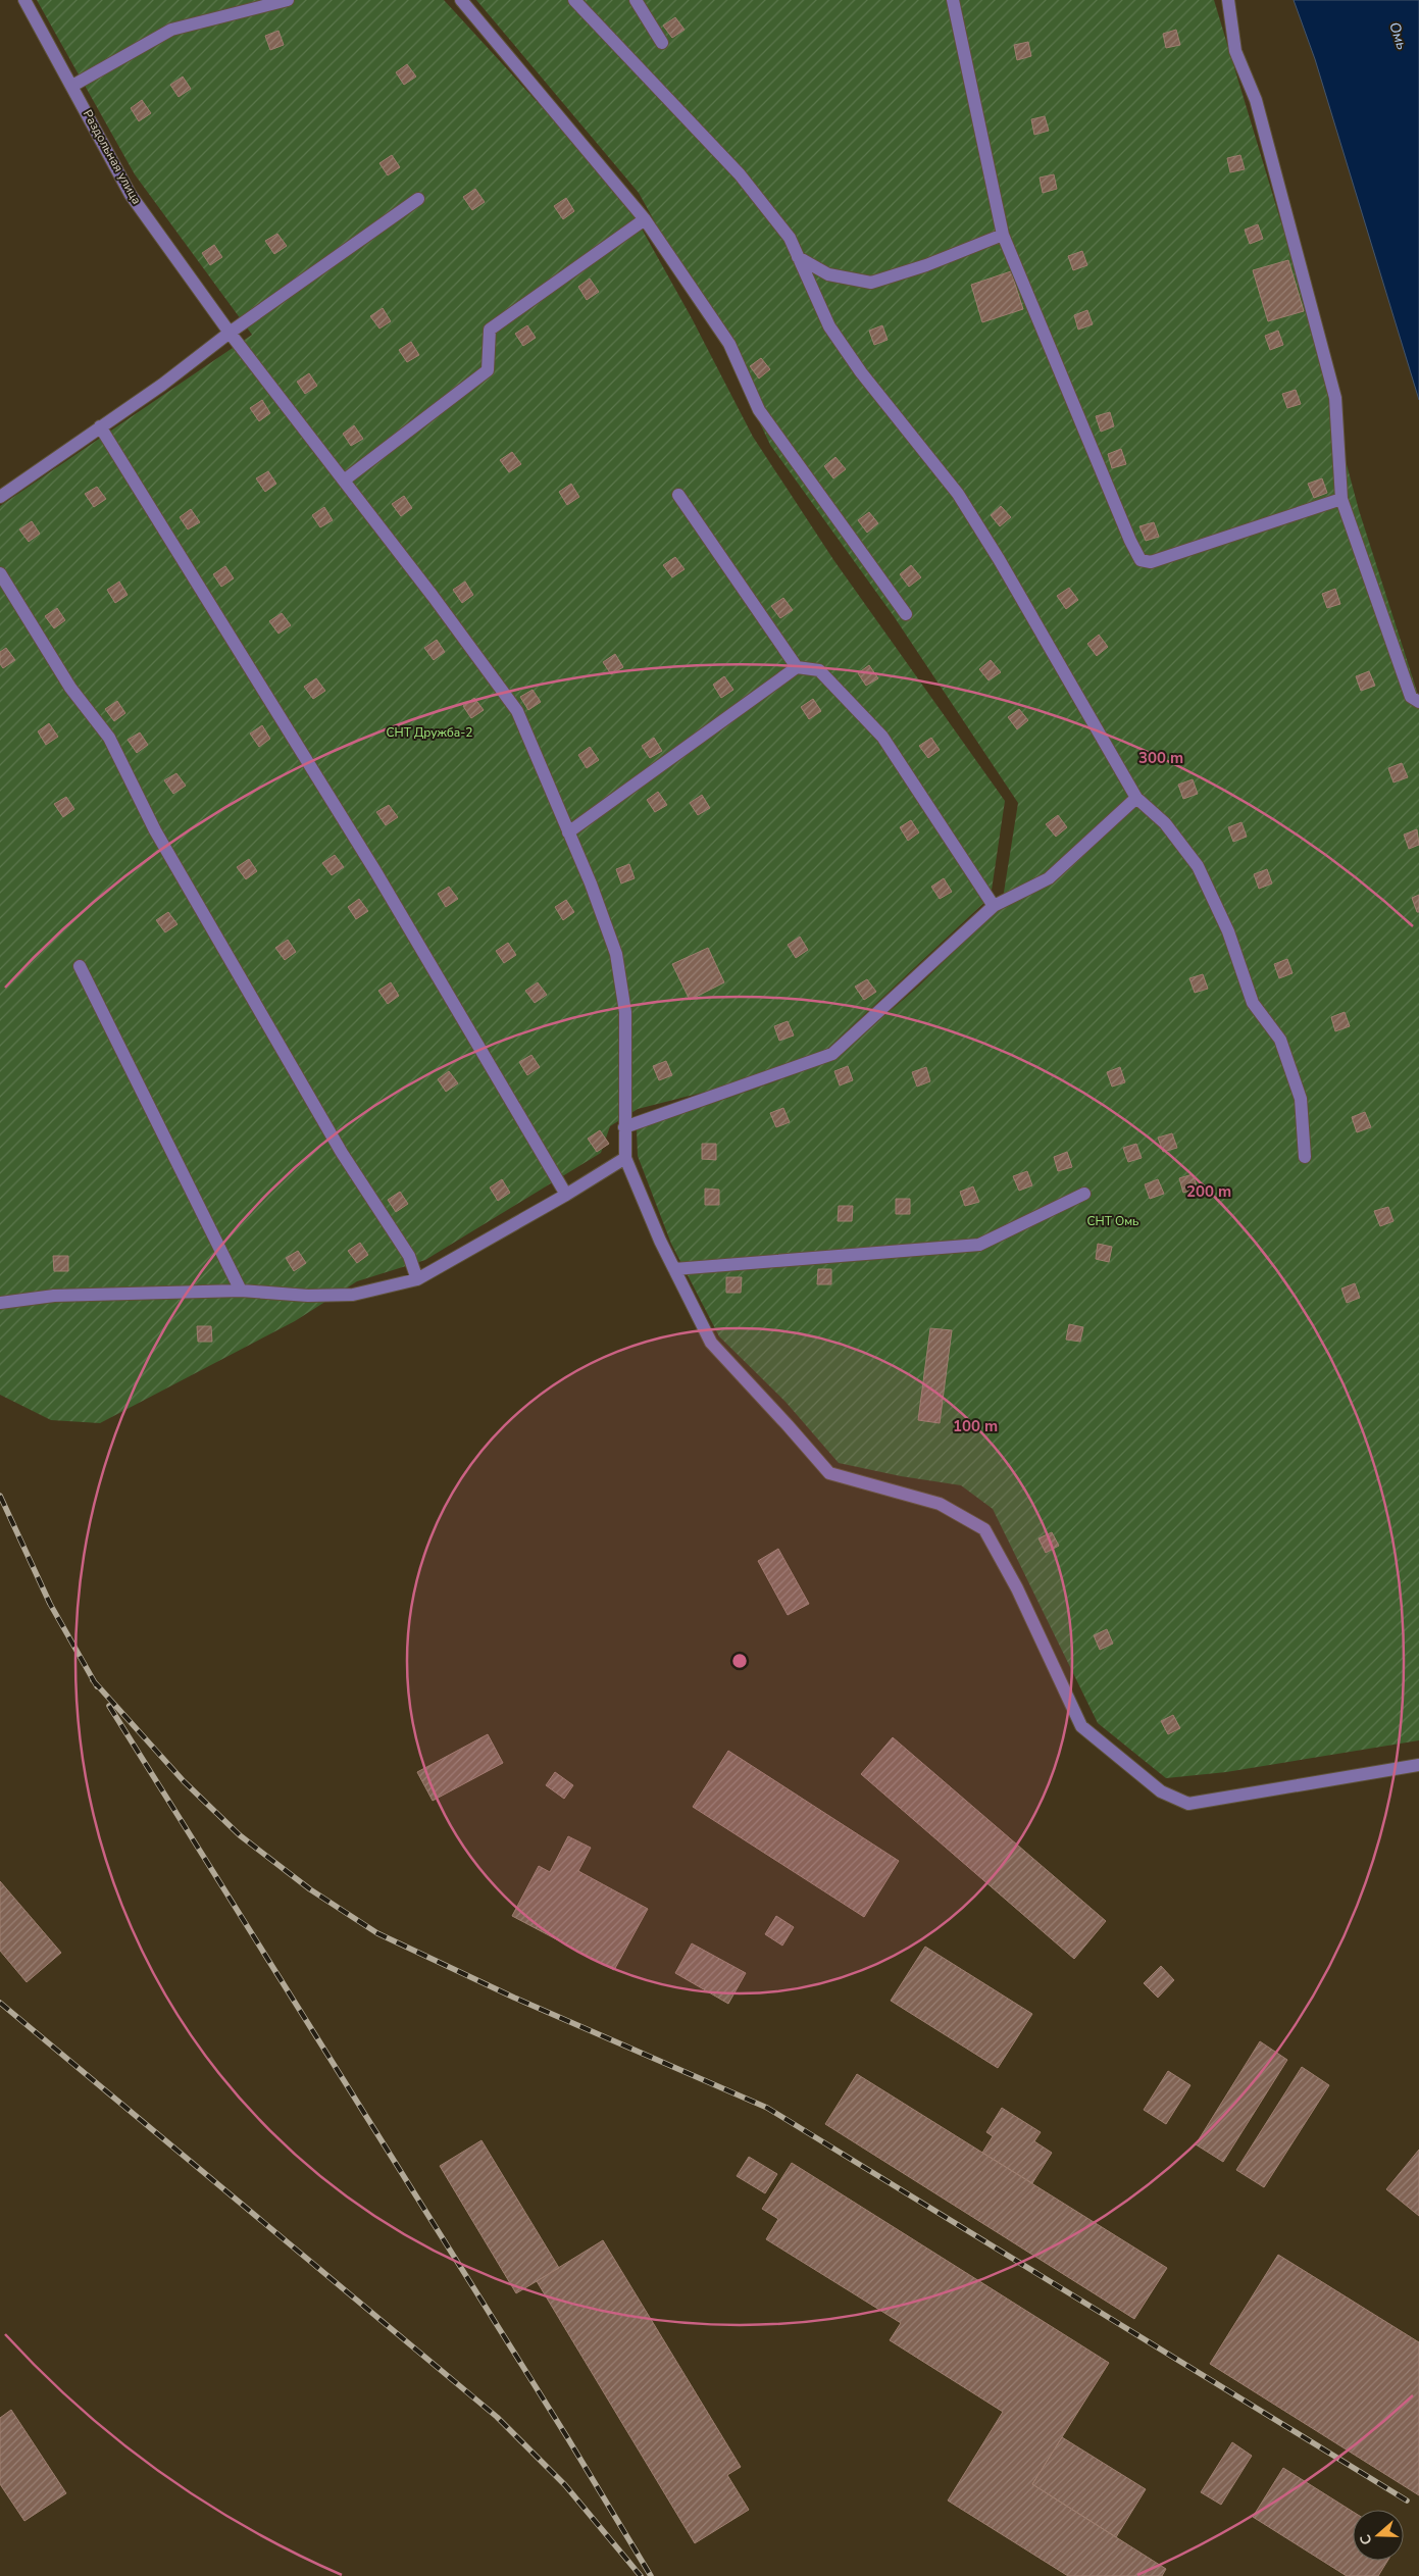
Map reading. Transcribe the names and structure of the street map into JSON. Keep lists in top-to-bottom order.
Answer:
{
  "streets": {
    "street": ["Раздольная улица"]
  },
  "water": ["Омь"],
  "parks": ["СНТ Дружба-2", "СНТ Омь"],
  "north": "left",
  "rings": ["300 m", "200 m", "100 m"]
}
